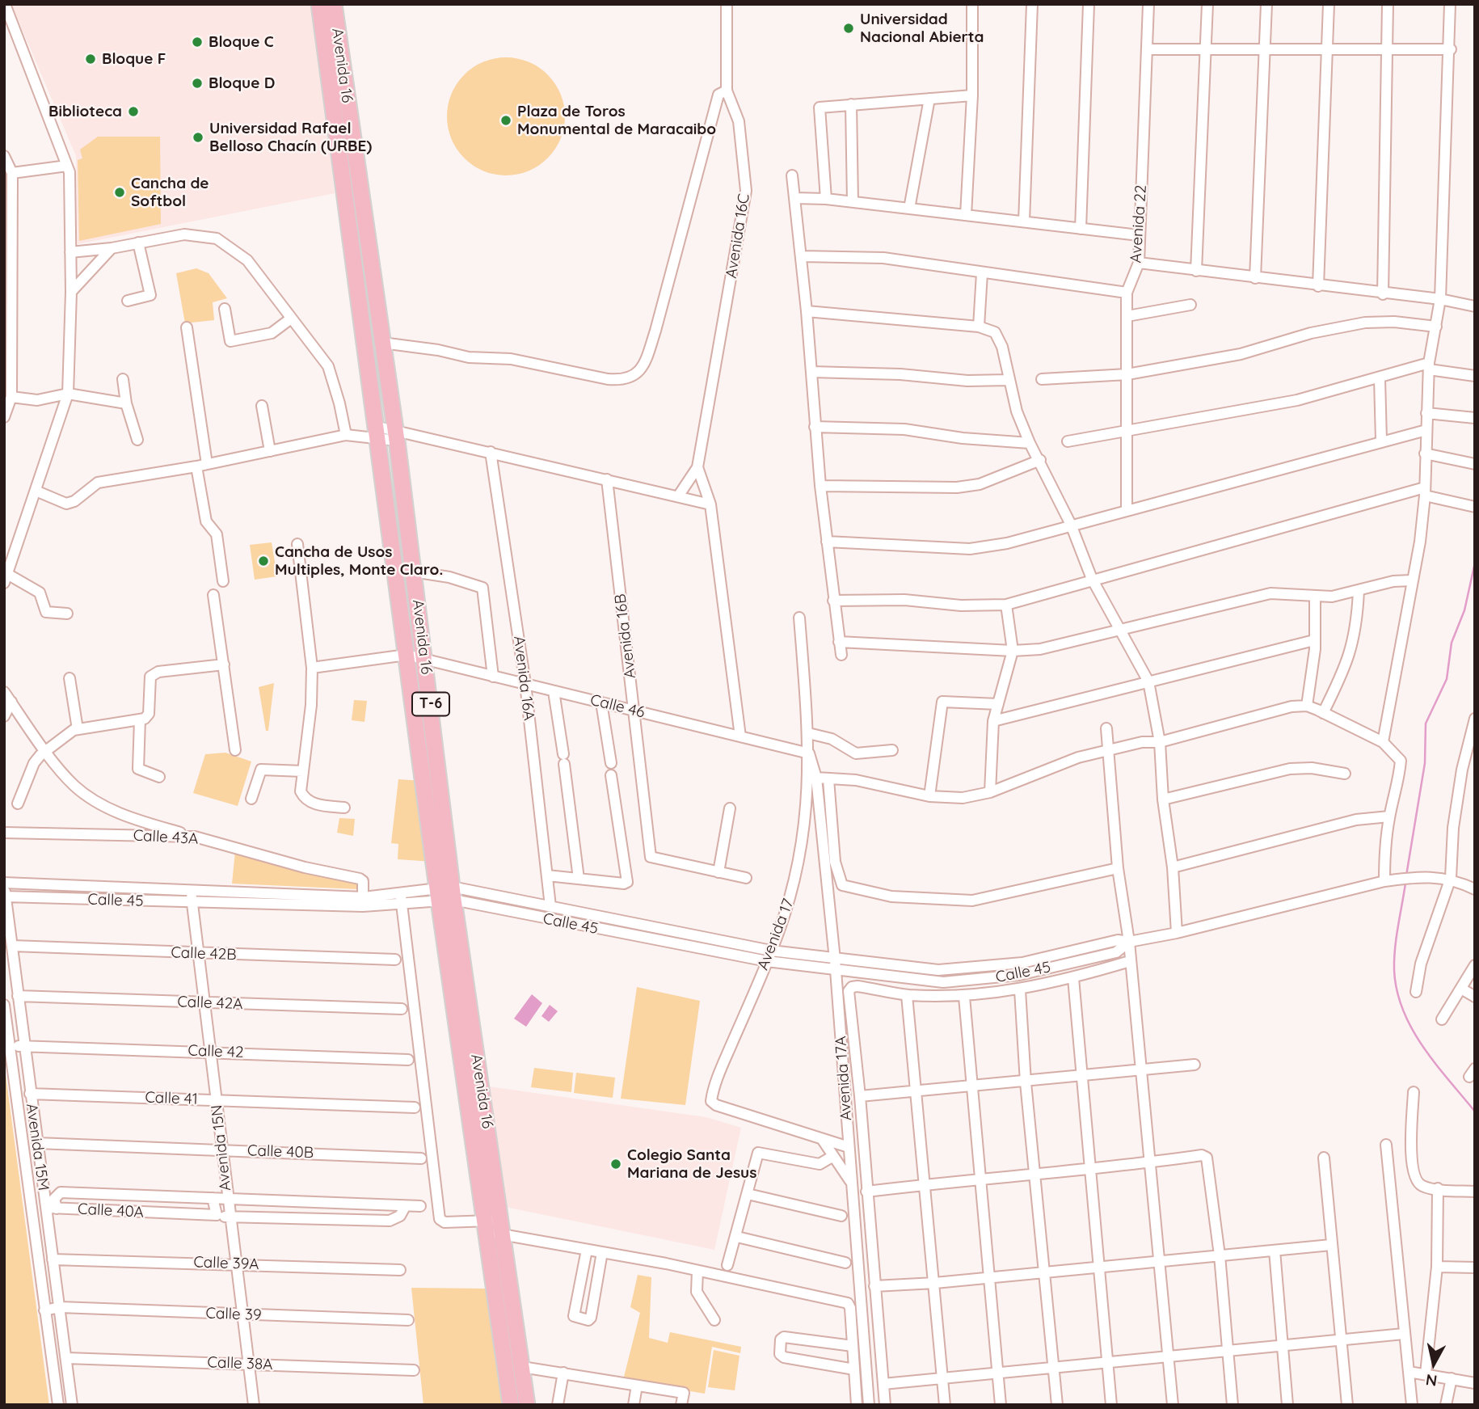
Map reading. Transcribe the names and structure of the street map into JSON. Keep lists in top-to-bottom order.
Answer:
{
  "streets": {
    "highway": ["Avenida 16", "T-6"],
    "street": [
      "Avenida 22",
      "Avenida 16C",
      "Avenida 16B",
      "Avenida 16A",
      "Calle 46",
      "Calle 43A",
      "Calle 45",
      "Avenida 17",
      "Calle 42B",
      "Calle 42A",
      "Calle 42",
      "Avenida 17A",
      "Calle 41",
      "Avenida 15M",
      "Avenida 15N",
      "Calle 40B",
      "Calle 40A",
      "Calle 39A",
      "Calle 39",
      "Calle 38A"
    ]
  },
  "crossings": [
    ["Avenida 16", "Calle 46"],
    ["Avenida 16", "Calle 45"],
    ["Avenida 16B", "Calle 46"],
    ["Avenida 16A", "Calle 46"],
    ["Avenida 16A", "Calle 45"],
    ["Calle 46", "Avenida 17"],
    ["Calle 46", "Avenida 17A"],
    ["Calle 43A", "Calle 45"],
    ["Calle 45", "Avenida 17"],
    ["Calle 45", "Avenida 17A"],
    ["Calle 45", "Avenida 15M"],
    ["Calle 45", "Avenida 15N"],
    ["Avenida 17", "Avenida 17A"],
    ["Calle 42B", "Avenida 15M"],
    ["Calle 42B", "Avenida 15N"],
    ["Calle 42A", "Avenida 15M"],
    ["Calle 42A", "Avenida 15N"],
    ["Calle 42", "Avenida 15M"],
    ["Calle 42", "Avenida 15N"],
    ["Calle 41", "Avenida 15M"],
    ["Calle 41", "Avenida 15N"],
    ["Avenida 15M", "Calle 40B"],
    ["Avenida 15M", "Calle 39A"],
    ["Avenida 15M", "Calle 39"],
    ["Avenida 15M", "Calle 38A"],
    ["Avenida 15N", "Calle 40B"],
    ["Avenida 15N", "Calle 40A"],
    ["Avenida 15N", "Calle 39A"],
    ["Avenida 15N", "Calle 39"],
    ["Avenida 15N", "Calle 38A"]
  ],
  "places": [
    "Universidad Nacional Abierta",
    "Bloque C",
    "Bloque F",
    "Bloque D",
    "Biblioteca",
    "Plaza de Toros Monumental de Maracaibo",
    "Universidad Rafael Belloso Chacín (URBE)",
    "Cancha de Softbol",
    "Cancha de Usos Multiples, Monte Claro.",
    "Colegio Santa Mariana de Jesus"
  ],
  "north": "bottom"
}
